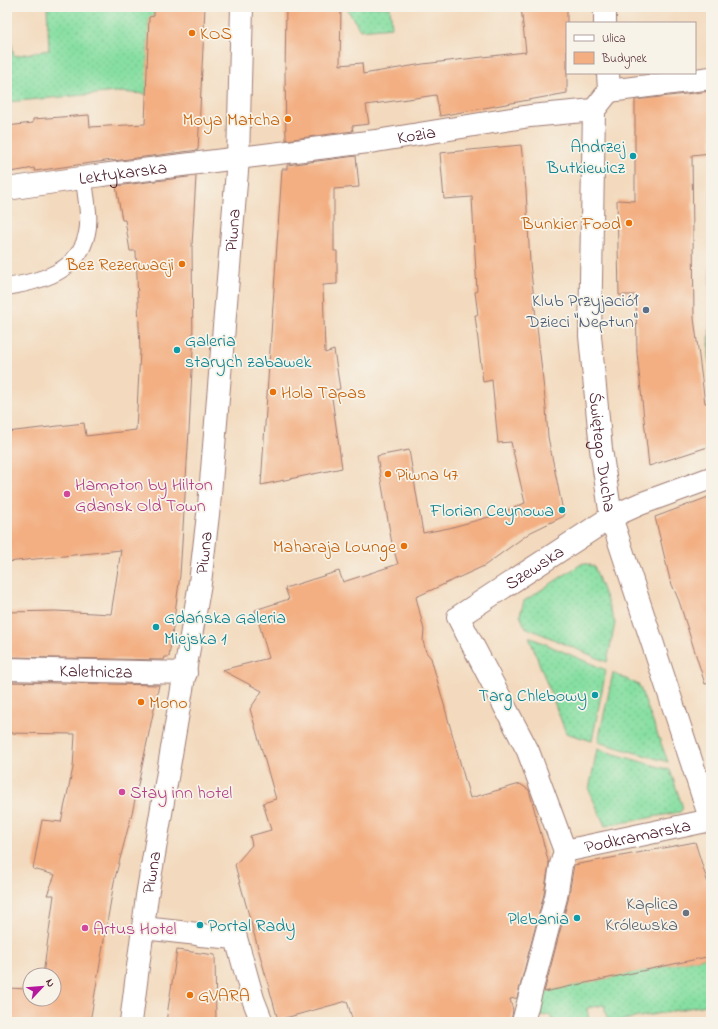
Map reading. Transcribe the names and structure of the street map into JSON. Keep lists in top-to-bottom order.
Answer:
{
  "streets": {
    "street": [
      "Kozia",
      "Lektykarska",
      "Piwna",
      "Świętego Ducha",
      "Szewska",
      "Kaletnicza",
      "Podkramarska"
    ]
  },
  "crossings": [
    ["Kozia", "Lektykarska"],
    ["Kozia", "Piwna"],
    ["Kozia", "Świętego Ducha"],
    ["Lektykarska", "Piwna"],
    ["Piwna", "Kaletnicza"],
    ["Świętego Ducha", "Szewska"],
    ["Świętego Ducha", "Podkramarska"],
    ["Szewska", "Podkramarska"]
  ],
  "places": [
    "KOS",
    "Moya Matcha",
    "Andrzej Butkiewicz",
    "Bunkier Food",
    "Bez Rezerwacji",
    "Klub Przyjaciół Dzieci \"Neptun\"",
    "Galeria starych zabawek",
    "Hola Tapas",
    "Piwna 47",
    "Hampton by Hilton Gdansk Old Town",
    "Florian Ceynowa",
    "Maharaja Lounge",
    "Gdańska Galeria Miejska 1",
    "Targ Chlebowy",
    "Mono",
    "Stay inn hotel",
    "Kaplica Królewska",
    "Plebania",
    "Portal Rady",
    "Artus Hotel",
    "GVARA"
  ],
  "legend": ["Ulica", "Budynek"],
  "north": "top right"
}
